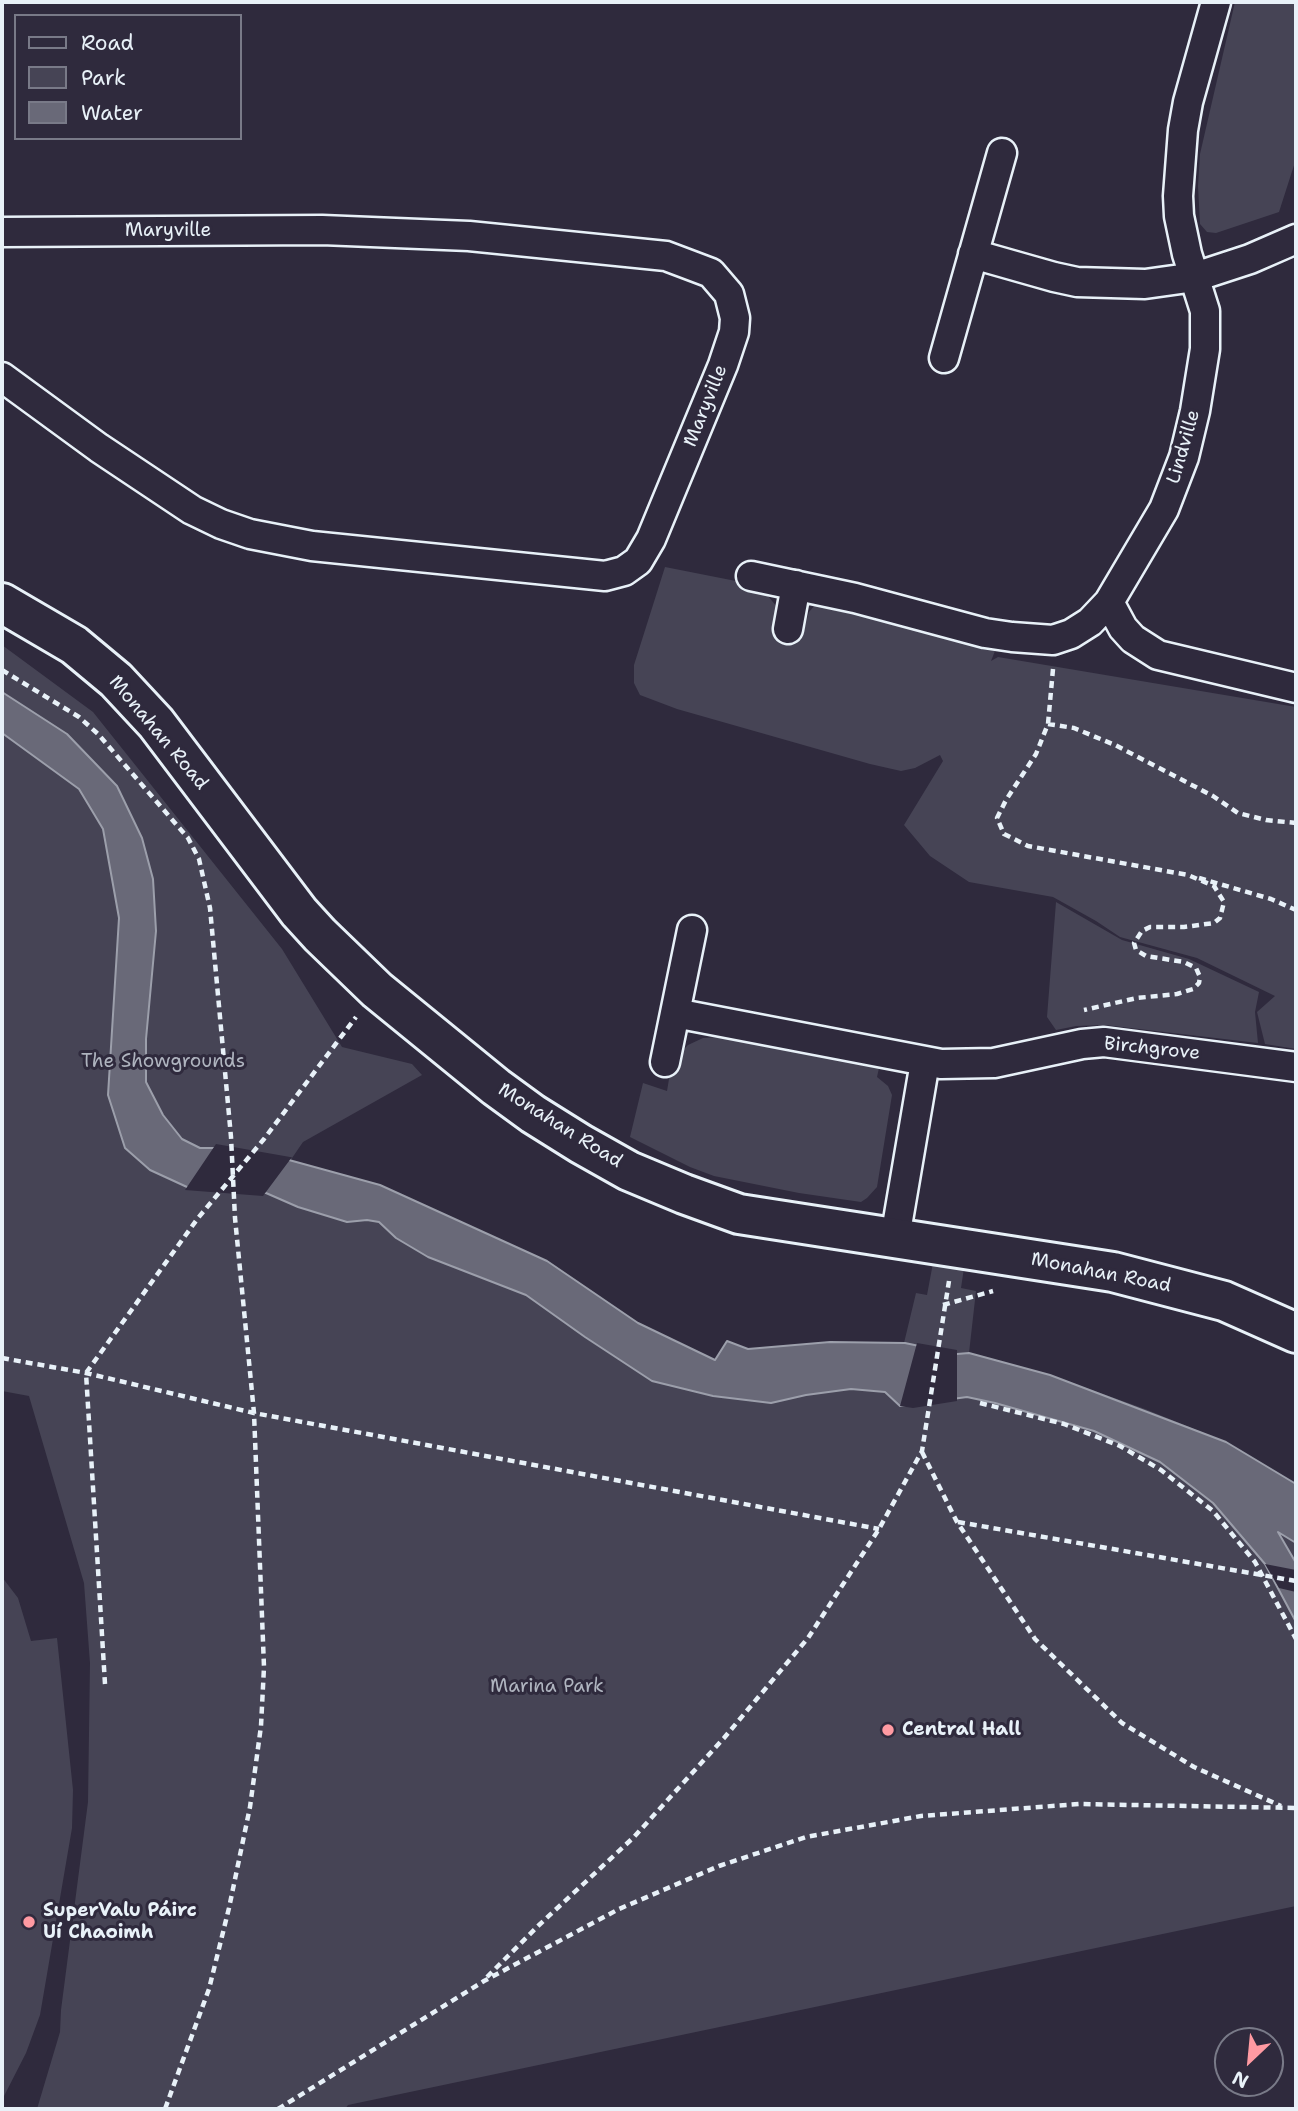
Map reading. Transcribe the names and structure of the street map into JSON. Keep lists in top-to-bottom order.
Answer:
{
  "streets": {
    "street": [
      "Maryville",
      "Lindville",
      "Monahan Road",
      "Birchgrove"
    ]
  },
  "parks": ["The Showgrounds", "Marina Park"],
  "places": ["Central Hall", "SuperValu Páirc Uí Chaoimh"],
  "legend": ["Road", "Park", "Water"],
  "north": "bottom left"
}
